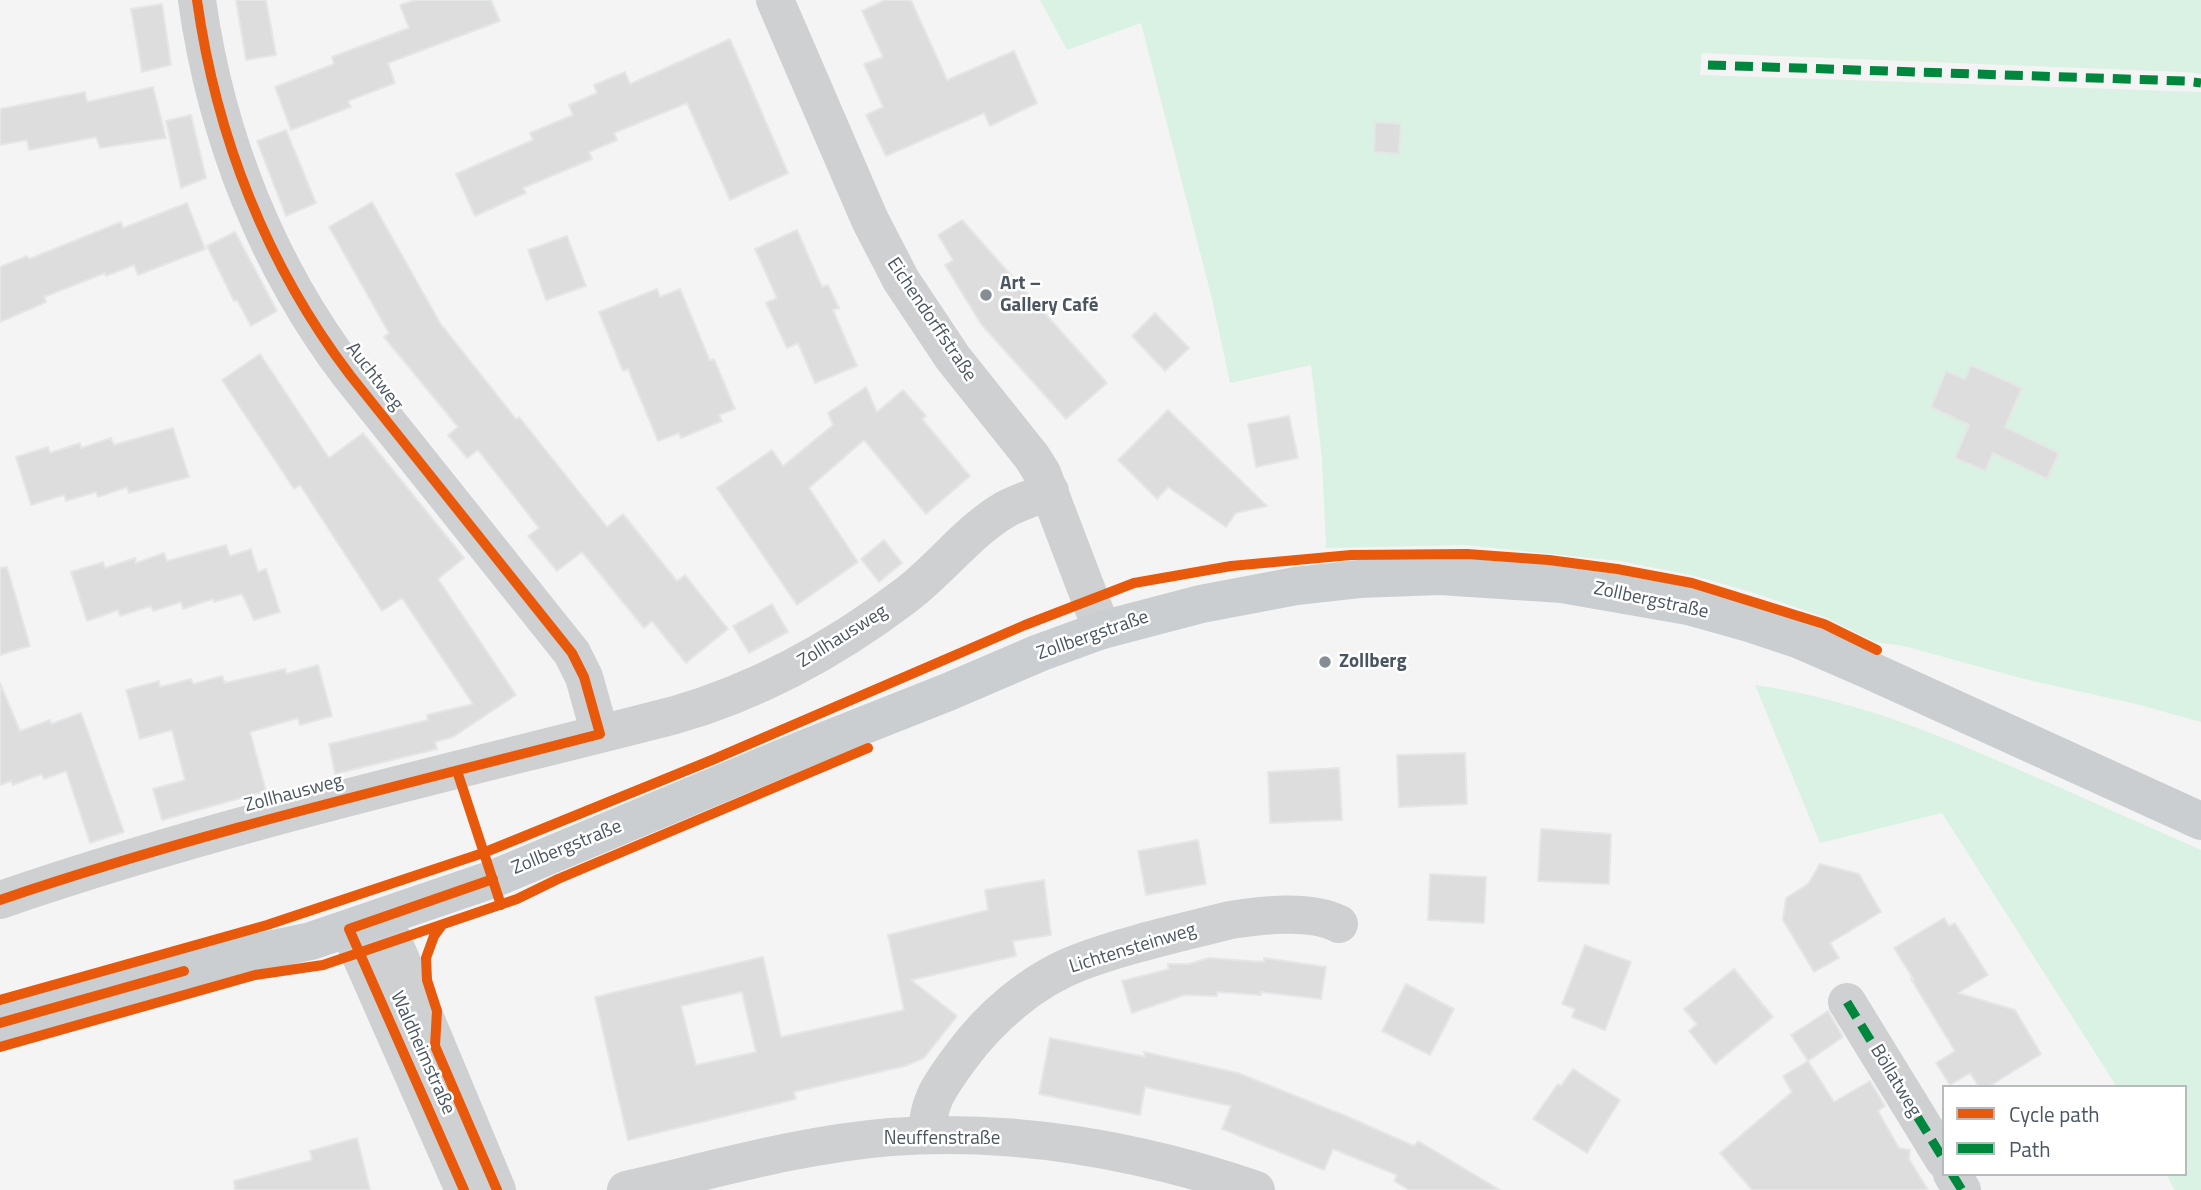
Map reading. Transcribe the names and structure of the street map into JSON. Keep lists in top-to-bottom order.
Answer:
{
  "streets": {
    "main road": ["Zollbergstraße"],
    "street": [
      "Eichendorffstraße",
      "Auchtweg",
      "Zollhausweg",
      "Lichtensteinweg",
      "Waldheimstraße",
      "Böllatweg",
      "Neuffenstraße"
    ]
  },
  "crossings": [
    ["Eichendorffstraße", "Zollbergstraße"],
    ["Eichendorffstraße", "Zollhausweg"],
    ["Auchtweg", "Zollhausweg"],
    ["Zollbergstraße", "Waldheimstraße"],
    ["Lichtensteinweg", "Neuffenstraße"]
  ],
  "places": ["Art – Gallery Café", "Zollberg"],
  "legend": ["Cycle path", "Path"]
}
